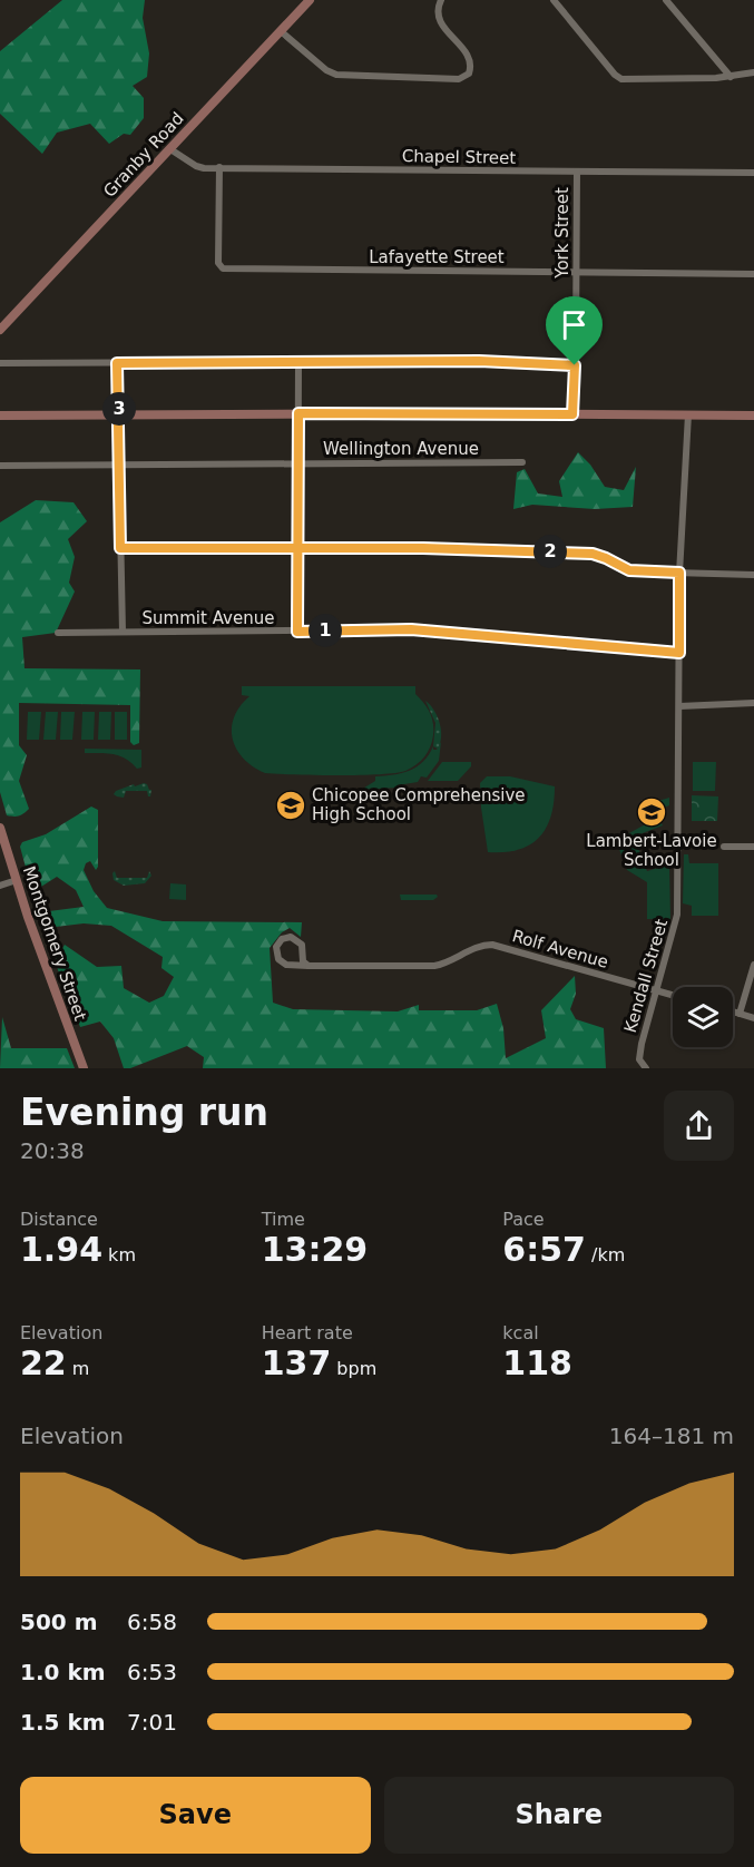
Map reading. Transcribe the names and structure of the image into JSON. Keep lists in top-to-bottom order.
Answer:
{
  "streets": {
    "street": [
      "Granby Road",
      "Chapel Street",
      "York Street",
      "Lafayette Street",
      "Wellington Avenue",
      "Summit Avenue",
      "Montgomery Street",
      "Rolf Avenue",
      "Kendall Street"
    ]
  },
  "crossings": [
    ["Granby Road", "Chapel Street"],
    ["Chapel Street", "York Street"],
    ["Chapel Street", "Lafayette Street"],
    ["York Street", "Lafayette Street"],
    ["Summit Avenue", "Kendall Street"],
    ["Rolf Avenue", "Kendall Street"]
  ],
  "places": {
    "school or university": ["Chicopee Comprehensive High School", "Lambert-Lavoie School"]
  },
  "page": {
    "pins": ["3", "2", "1"],
    "heading": ["Evening run", "20:38"],
    "stats": [
      ["Distance", "1.94 km"],
      ["Time", "13:29"],
      ["Pace", "6:57 /km"],
      ["Elevation", "22 m"],
      ["Heart rate", "137 bpm"],
      ["kcal", "118"]
    ],
    "chart": ["Elevation", "164–181 m"],
    "list": [
      {
        "name": "500 m",
        "note": "6:58"
      },
      {
        "name": "1.0 km",
        "note": "6:53"
      },
      {
        "name": "1.5 km",
        "note": "7:01"
      }
    ],
    "buttons": ["Save", "Share"]
  }
}
